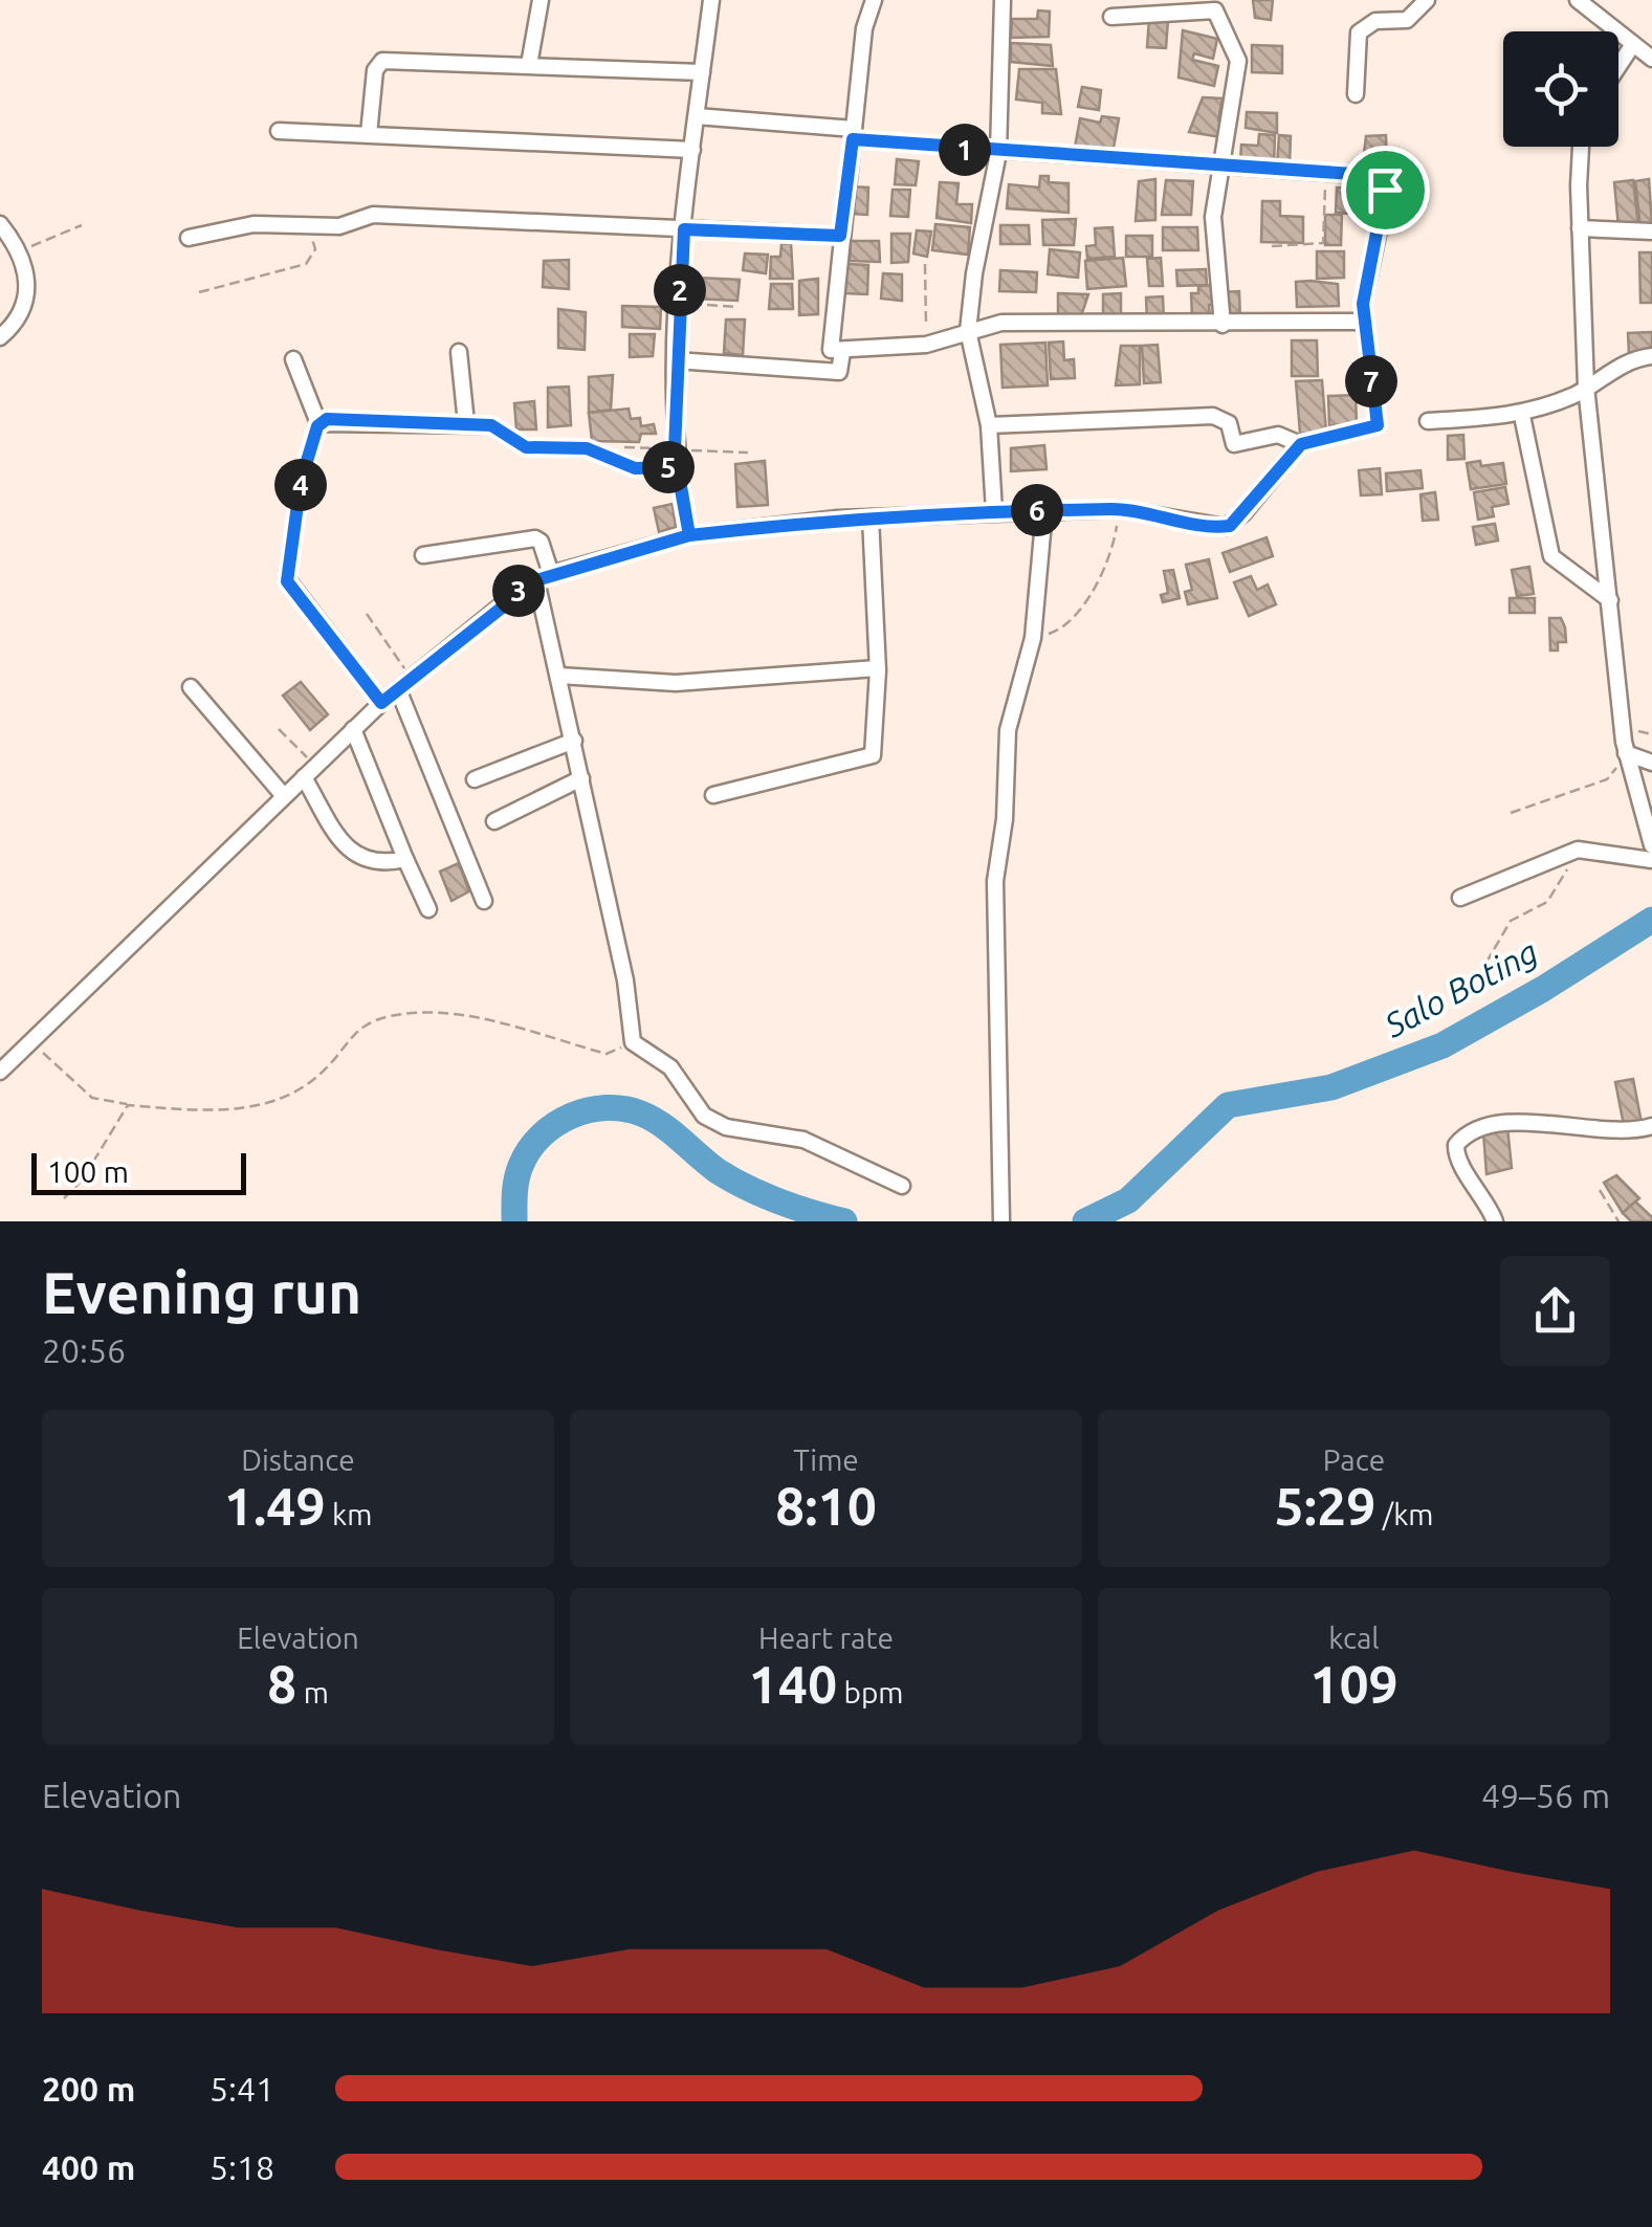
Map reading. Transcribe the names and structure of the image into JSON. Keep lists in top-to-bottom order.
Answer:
{
  "water": ["Salo Boting"],
  "scale_bar": "100 m",
  "page": {
    "pins": [
      "1",
      "2",
      "7",
      "5",
      "4",
      "6",
      "3"
    ],
    "scale": "100 m",
    "heading": ["Evening run", "20:56"],
    "stats": [
      ["Distance", "1.49 km"],
      ["Time", "8:10"],
      ["Pace", "5:29 /km"],
      ["Elevation", "8 m"],
      ["Heart rate", "140 bpm"],
      ["kcal", "109"]
    ],
    "chart": ["Elevation", "49–56 m"],
    "list": [
      {
        "name": "200 m",
        "note": "5:41"
      },
      {
        "name": "400 m",
        "note": "5:18"
      }
    ]
  }
}
